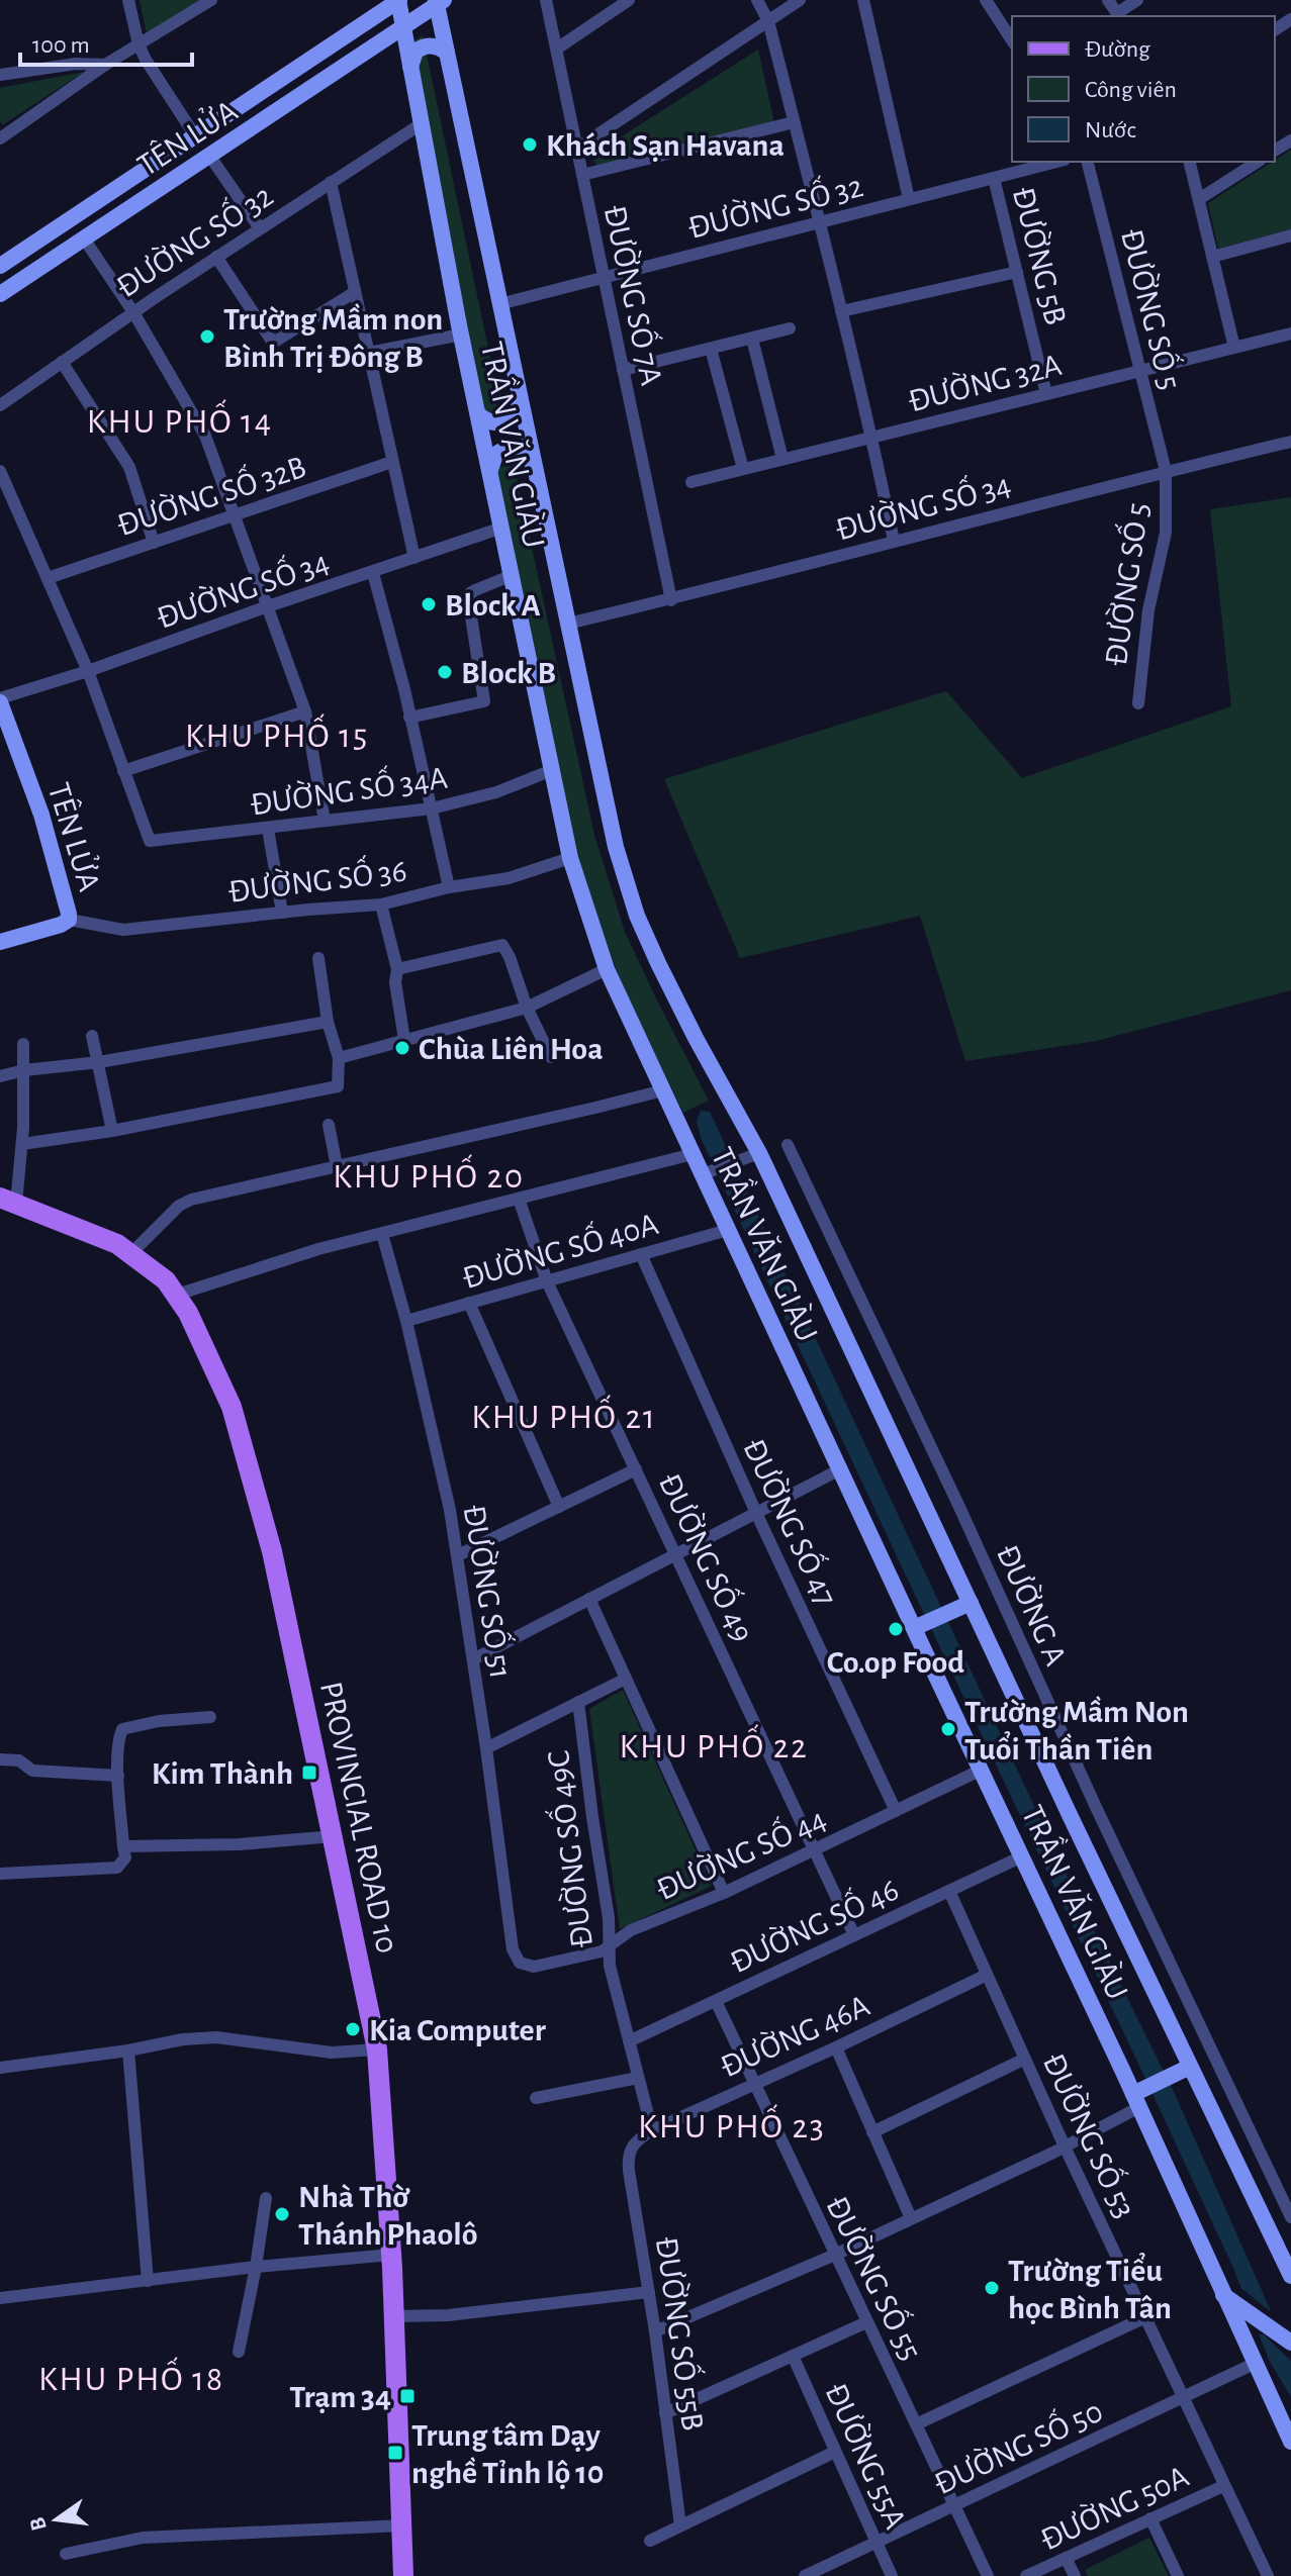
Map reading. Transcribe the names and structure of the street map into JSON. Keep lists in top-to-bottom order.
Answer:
{
  "streets": {
    "main road": ["TÊN LỬA", "TRẦN VĂN GIÀU", "PROVINCIAL ROAD 10"],
    "street": [
      "ĐƯỜNG SỐ 32",
      "ĐƯỜNG 5B",
      "ĐƯỜNG SỐ 7A",
      "ĐƯỜNG SỐ 5",
      "ĐƯỜNG 32A",
      "ĐƯỜNG SỐ 32B",
      "ĐƯỜNG SỐ 34",
      "ĐƯỜNG SỐ 34A",
      "ĐƯỜNG SỐ 36",
      "ĐƯỜNG SỐ 40A",
      "ĐƯỜNG SỐ 47",
      "ĐƯỜNG SỐ 49",
      "ĐƯỜNG SỐ 51",
      "ĐƯỜNG A",
      "ĐƯỜNG SỐ 49C",
      "ĐƯỜNG SỐ 44",
      "ĐƯỜNG SỐ 46",
      "ĐƯỜNG 46A",
      "ĐƯỜNG SỐ 53",
      "ĐƯỜNG SỐ 55",
      "ĐƯỜNG SỐ 55B",
      "ĐƯỜNG SỐ 50",
      "ĐƯỜNG 55A",
      "ĐƯỜNG 50A"
    ]
  },
  "crossings": [
    ["TÊN LỬA", "TRẦN VĂN GIÀU"],
    ["TÊN LỬA", "ĐƯỜNG SỐ 34"],
    ["TÊN LỬA", "ĐƯỜNG SỐ 36"],
    ["ĐƯỜNG SỐ 32", "ĐƯỜNG 5B"],
    ["ĐƯỜNG SỐ 32", "ĐƯỜNG SỐ 7A"],
    ["ĐƯỜNG SỐ 32", "TRẦN VĂN GIÀU"],
    ["ĐƯỜNG 5B", "ĐƯỜNG 32A"],
    ["ĐƯỜNG SỐ 7A", "ĐƯỜNG SỐ 34"],
    ["ĐƯỜNG SỐ 5", "ĐƯỜNG 32A"],
    ["ĐƯỜNG SỐ 5", "ĐƯỜNG SỐ 34"],
    ["TRẦN VĂN GIÀU", "ĐƯỜNG SỐ 34"],
    ["TRẦN VĂN GIÀU", "ĐƯỜNG SỐ 34A"],
    ["TRẦN VĂN GIÀU", "ĐƯỜNG SỐ 36"],
    ["TRẦN VĂN GIÀU", "ĐƯỜNG SỐ 40A"],
    ["TRẦN VĂN GIÀU", "ĐƯỜNG SỐ 44"],
    ["TRẦN VĂN GIÀU", "ĐƯỜNG SỐ 46"],
    ["TRẦN VĂN GIÀU", "ĐƯỜNG SỐ 50"],
    ["ĐƯỜNG SỐ 40A", "ĐƯỜNG SỐ 47"],
    ["ĐƯỜNG SỐ 40A", "ĐƯỜNG SỐ 49"],
    ["ĐƯỜNG SỐ 40A", "ĐƯỜNG SỐ 51"],
    ["ĐƯỜNG SỐ 47", "ĐƯỜNG SỐ 44"],
    ["ĐƯỜNG SỐ 49", "ĐƯỜNG SỐ 44"],
    ["ĐƯỜNG SỐ 49", "ĐƯỜNG SỐ 46"],
    ["ĐƯỜNG SỐ 51", "ĐƯỜNG SỐ 44"],
    ["ĐƯỜNG SỐ 49C", "ĐƯỜNG SỐ 44"],
    ["ĐƯỜNG SỐ 49C", "ĐƯỜNG SỐ 46"],
    ["ĐƯỜNG SỐ 49C", "ĐƯỜNG 46A"],
    ["ĐƯỜNG SỐ 46", "ĐƯỜNG SỐ 53"],
    ["ĐƯỜNG SỐ 46", "ĐƯỜNG SỐ 55"],
    ["ĐƯỜNG 46A", "ĐƯỜNG SỐ 53"],
    ["ĐƯỜNG 46A", "ĐƯỜNG SỐ 55"],
    ["ĐƯỜNG 46A", "ĐƯỜNG SỐ 55B"],
    ["ĐƯỜNG SỐ 53", "ĐƯỜNG SỐ 50"],
    ["ĐƯỜNG SỐ 53", "ĐƯỜNG 50A"],
    ["ĐƯỜNG SỐ 55", "ĐƯỜNG SỐ 50"],
    ["ĐƯỜNG SỐ 50", "ĐƯỜNG 55A"]
  ],
  "districts": [
    "KHU PHỐ 14",
    "KHU PHỐ 15",
    "KHU PHỐ 20",
    "KHU PHỐ 21",
    "KHU PHỐ 22",
    "KHU PHỐ 23",
    "KHU PHỐ 18"
  ],
  "places": {
    "other": [
      "Khách Sạn Havana",
      "Trường Mầm non Bình Trị Đông B",
      "Block A",
      "Block B",
      "Chùa Liên Hoa",
      "Co.op Food",
      "Trường Mầm Non Tuổi Thần Tiên",
      "Kia Computer",
      "Nhà Thờ Thánh Phaolô",
      "Trường Tiểu học Bình Tân"
    ],
    "transit": ["Kim Thành", "Trạm 34", "Trung tâm Dạy nghề Tỉnh lộ 10"]
  },
  "legend": ["Đường", "Công viên", "Nước"],
  "scale_bar": "100 m",
  "north": "left"
}
